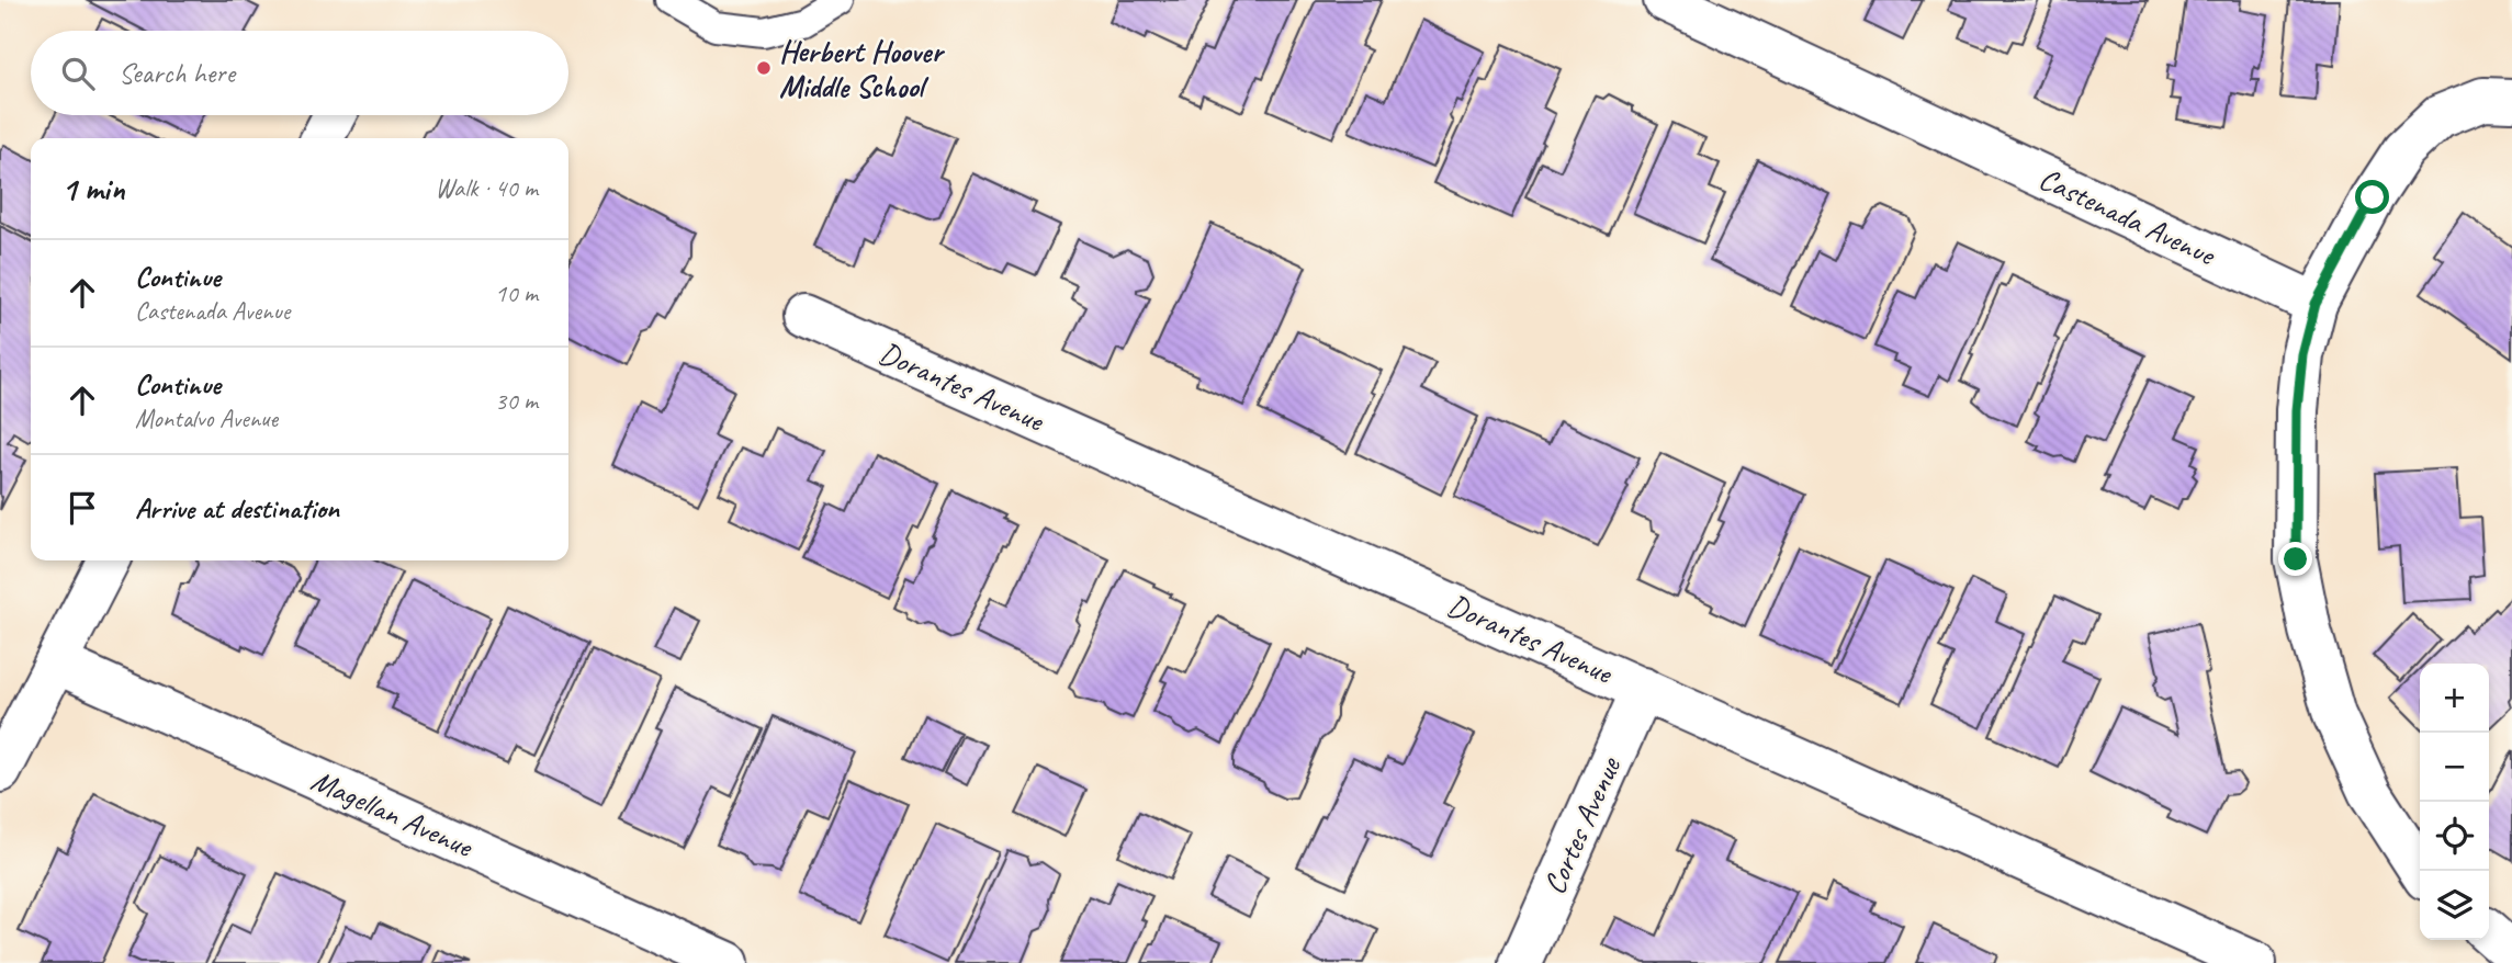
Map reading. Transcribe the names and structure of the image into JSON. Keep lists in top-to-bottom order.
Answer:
{
  "streets": {
    "street": [
      "Castenada Avenue",
      "Dorantes Avenue",
      "Magellan Avenue",
      "Cortes Avenue"
    ]
  },
  "crossings": [
    ["Dorantes Avenue", "Cortes Avenue"]
  ],
  "places": ["Herbert Hoover Middle School"],
  "page": {
    "search": "Search here",
    "heading": ["1 min", "Walk · 40 m"],
    "list": [
      ["Continue", "Castenada Avenue", "10 m"],
      ["Continue", "Montalvo Avenue", "30 m"],
      "Arrive at destination"
    ],
    "map_buttons": ["+", "−"]
  }
}
